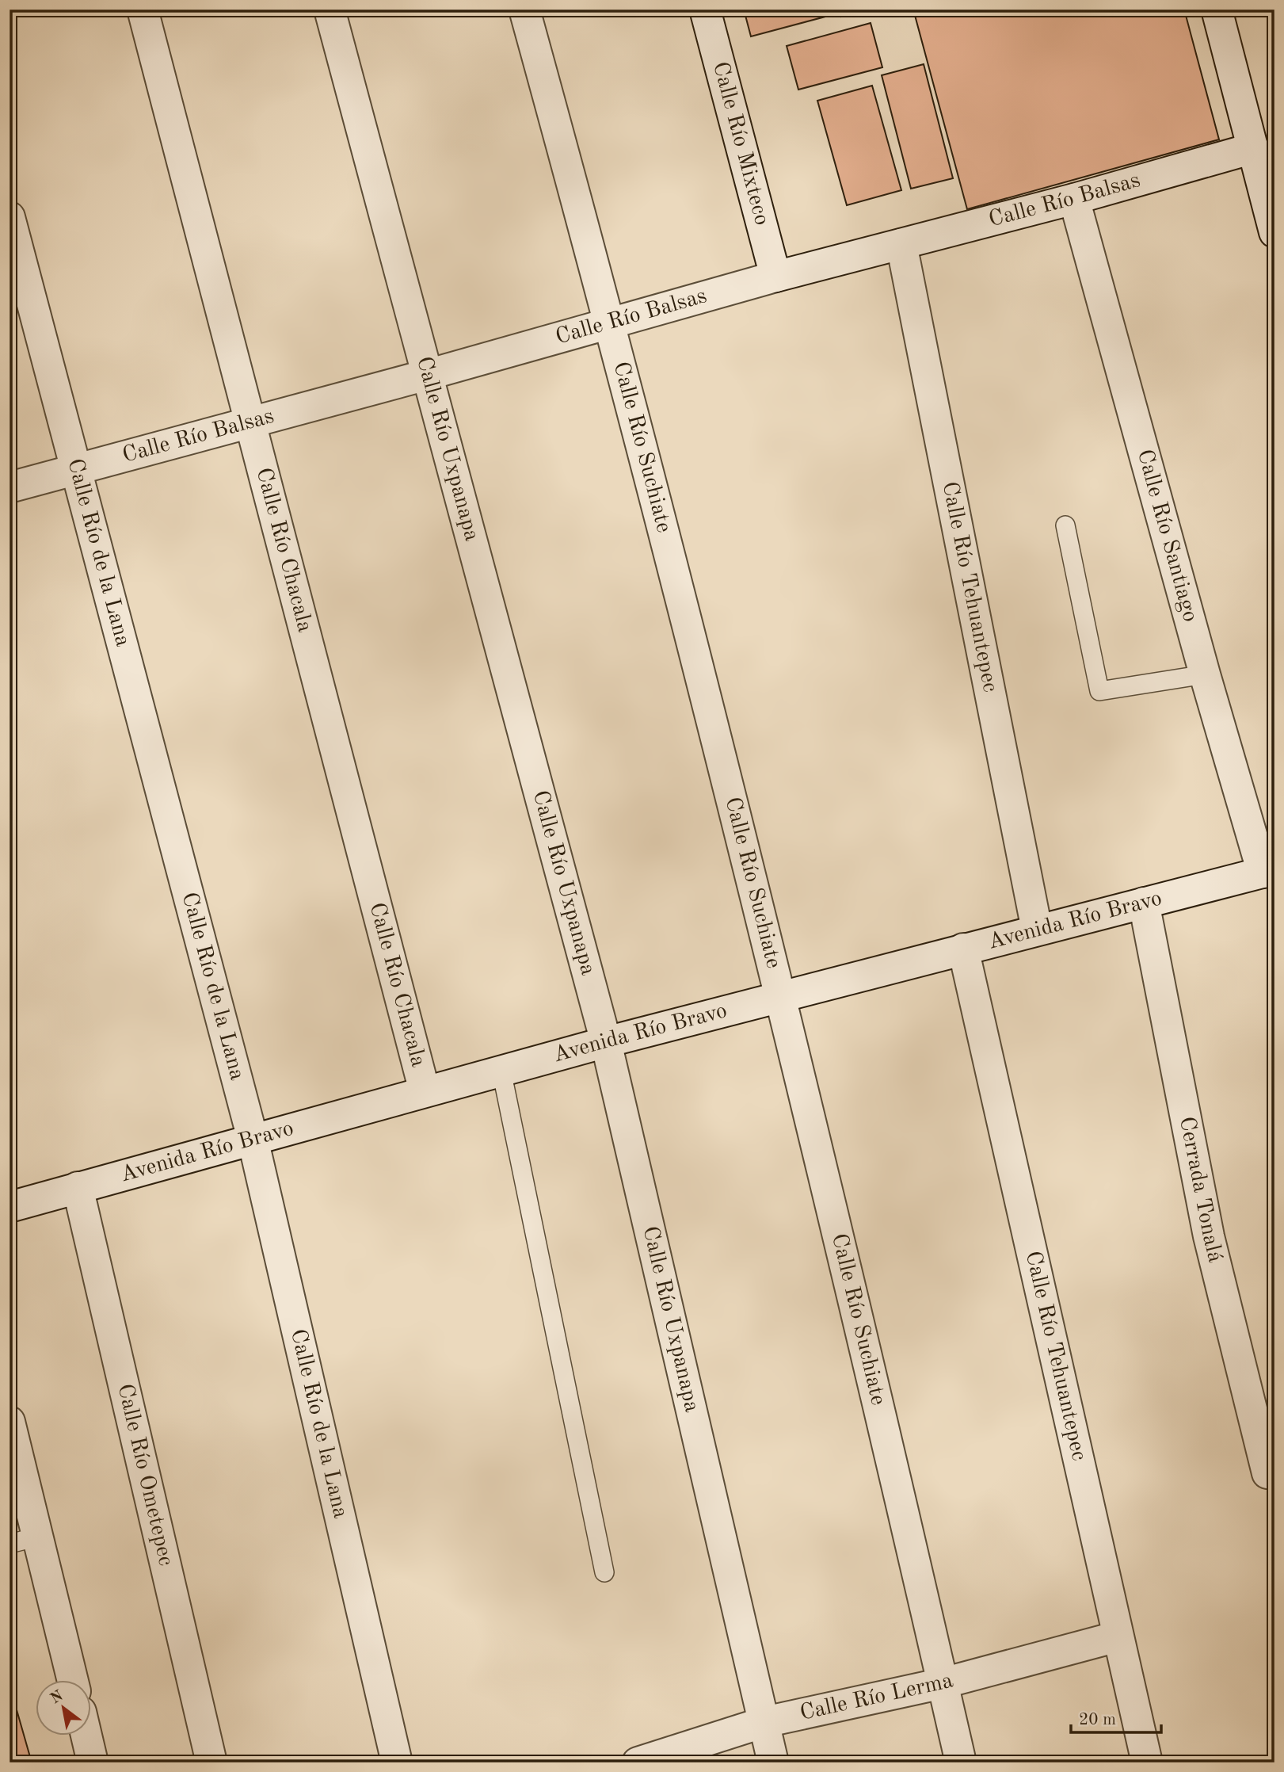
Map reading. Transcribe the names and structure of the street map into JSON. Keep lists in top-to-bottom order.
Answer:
{
  "streets": {
    "street": [
      "Calle Río Mixteco",
      "Calle Río Balsas",
      "Calle Río Suchiate",
      "Calle Río Uxpanapa",
      "Calle Río Santiago",
      "Calle Río Chacala",
      "Calle Río de la Lana",
      "Calle Río Tehuantepec",
      "Avenida Río Bravo",
      "Cerrada Tonalá",
      "Calle Río Ometepec",
      "Calle Río Lerma"
    ]
  },
  "crossings": [
    ["Calle Río Mixteco", "Calle Río Balsas"],
    ["Calle Río Balsas", "Calle Río Suchiate"],
    ["Calle Río Balsas", "Calle Río Uxpanapa"],
    ["Calle Río Balsas", "Calle Río Santiago"],
    ["Calle Río Balsas", "Calle Río Chacala"],
    ["Calle Río Balsas", "Calle Río de la Lana"],
    ["Calle Río Balsas", "Calle Río Tehuantepec"],
    ["Calle Río Suchiate", "Avenida Río Bravo"],
    ["Calle Río Suchiate", "Calle Río Lerma"],
    ["Calle Río Uxpanapa", "Avenida Río Bravo"],
    ["Calle Río Uxpanapa", "Calle Río Lerma"],
    ["Calle Río Santiago", "Avenida Río Bravo"],
    ["Calle Río Chacala", "Avenida Río Bravo"],
    ["Calle Río de la Lana", "Avenida Río Bravo"],
    ["Calle Río Tehuantepec", "Avenida Río Bravo"],
    ["Calle Río Tehuantepec", "Calle Río Lerma"],
    ["Avenida Río Bravo", "Cerrada Tonalá"],
    ["Avenida Río Bravo", "Calle Río Ometepec"]
  ],
  "scale_bar": "20 m",
  "north": "top left"
}
